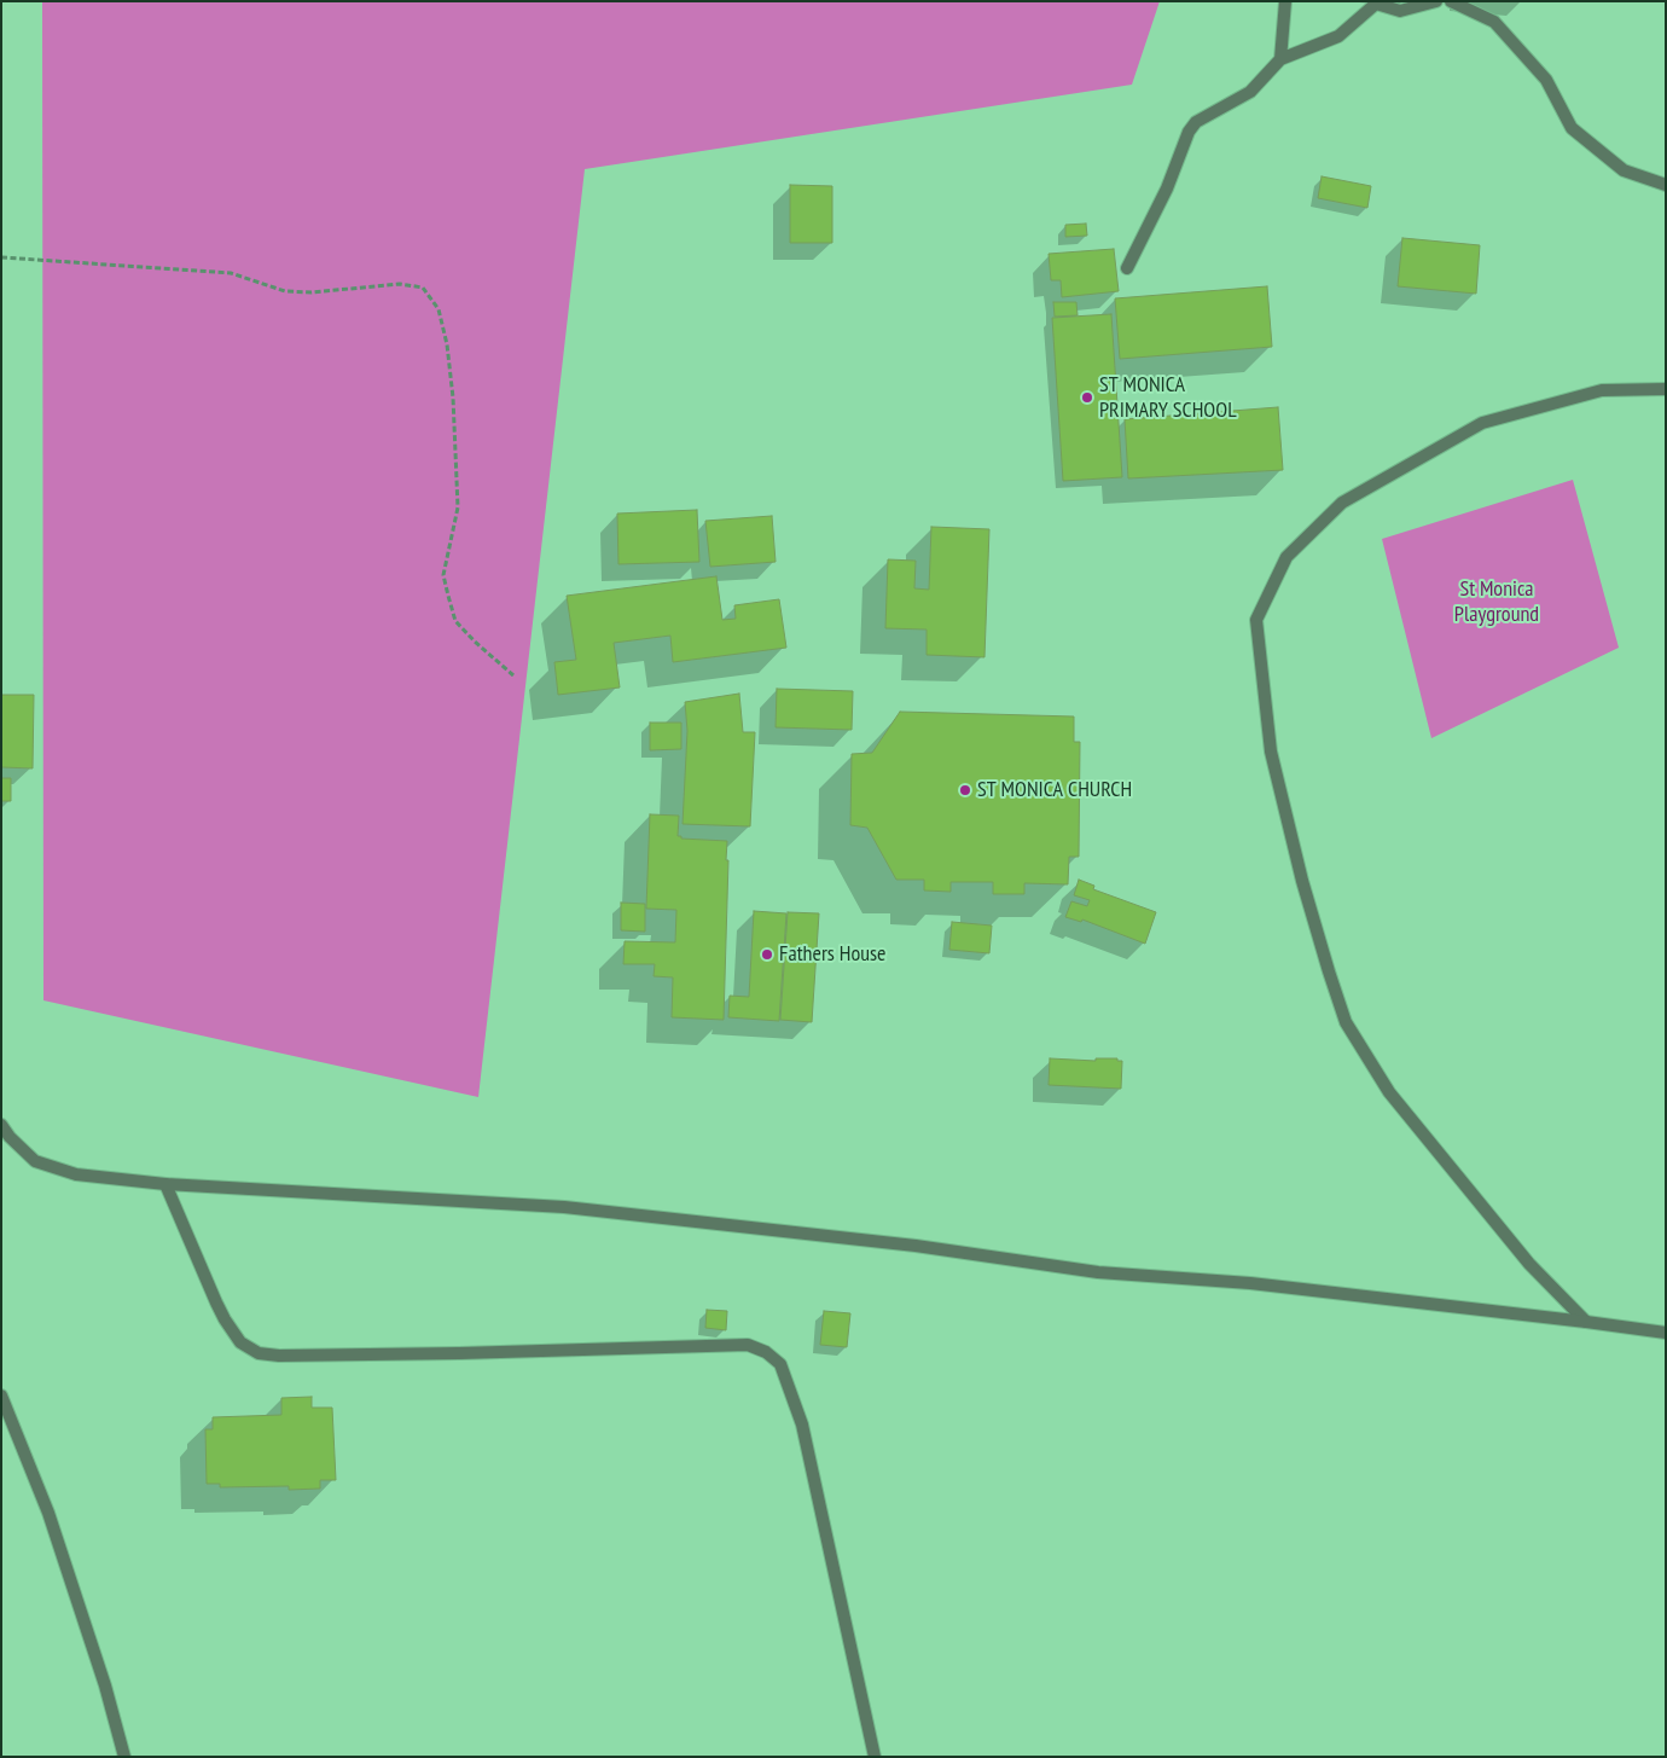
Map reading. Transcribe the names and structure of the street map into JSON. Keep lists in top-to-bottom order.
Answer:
{
  "parks": ["St Monica Playground"],
  "places": ["ST MONICA PRIMARY SCHOOL", "ST MONICA CHURCH", "Fathers House"]
}
